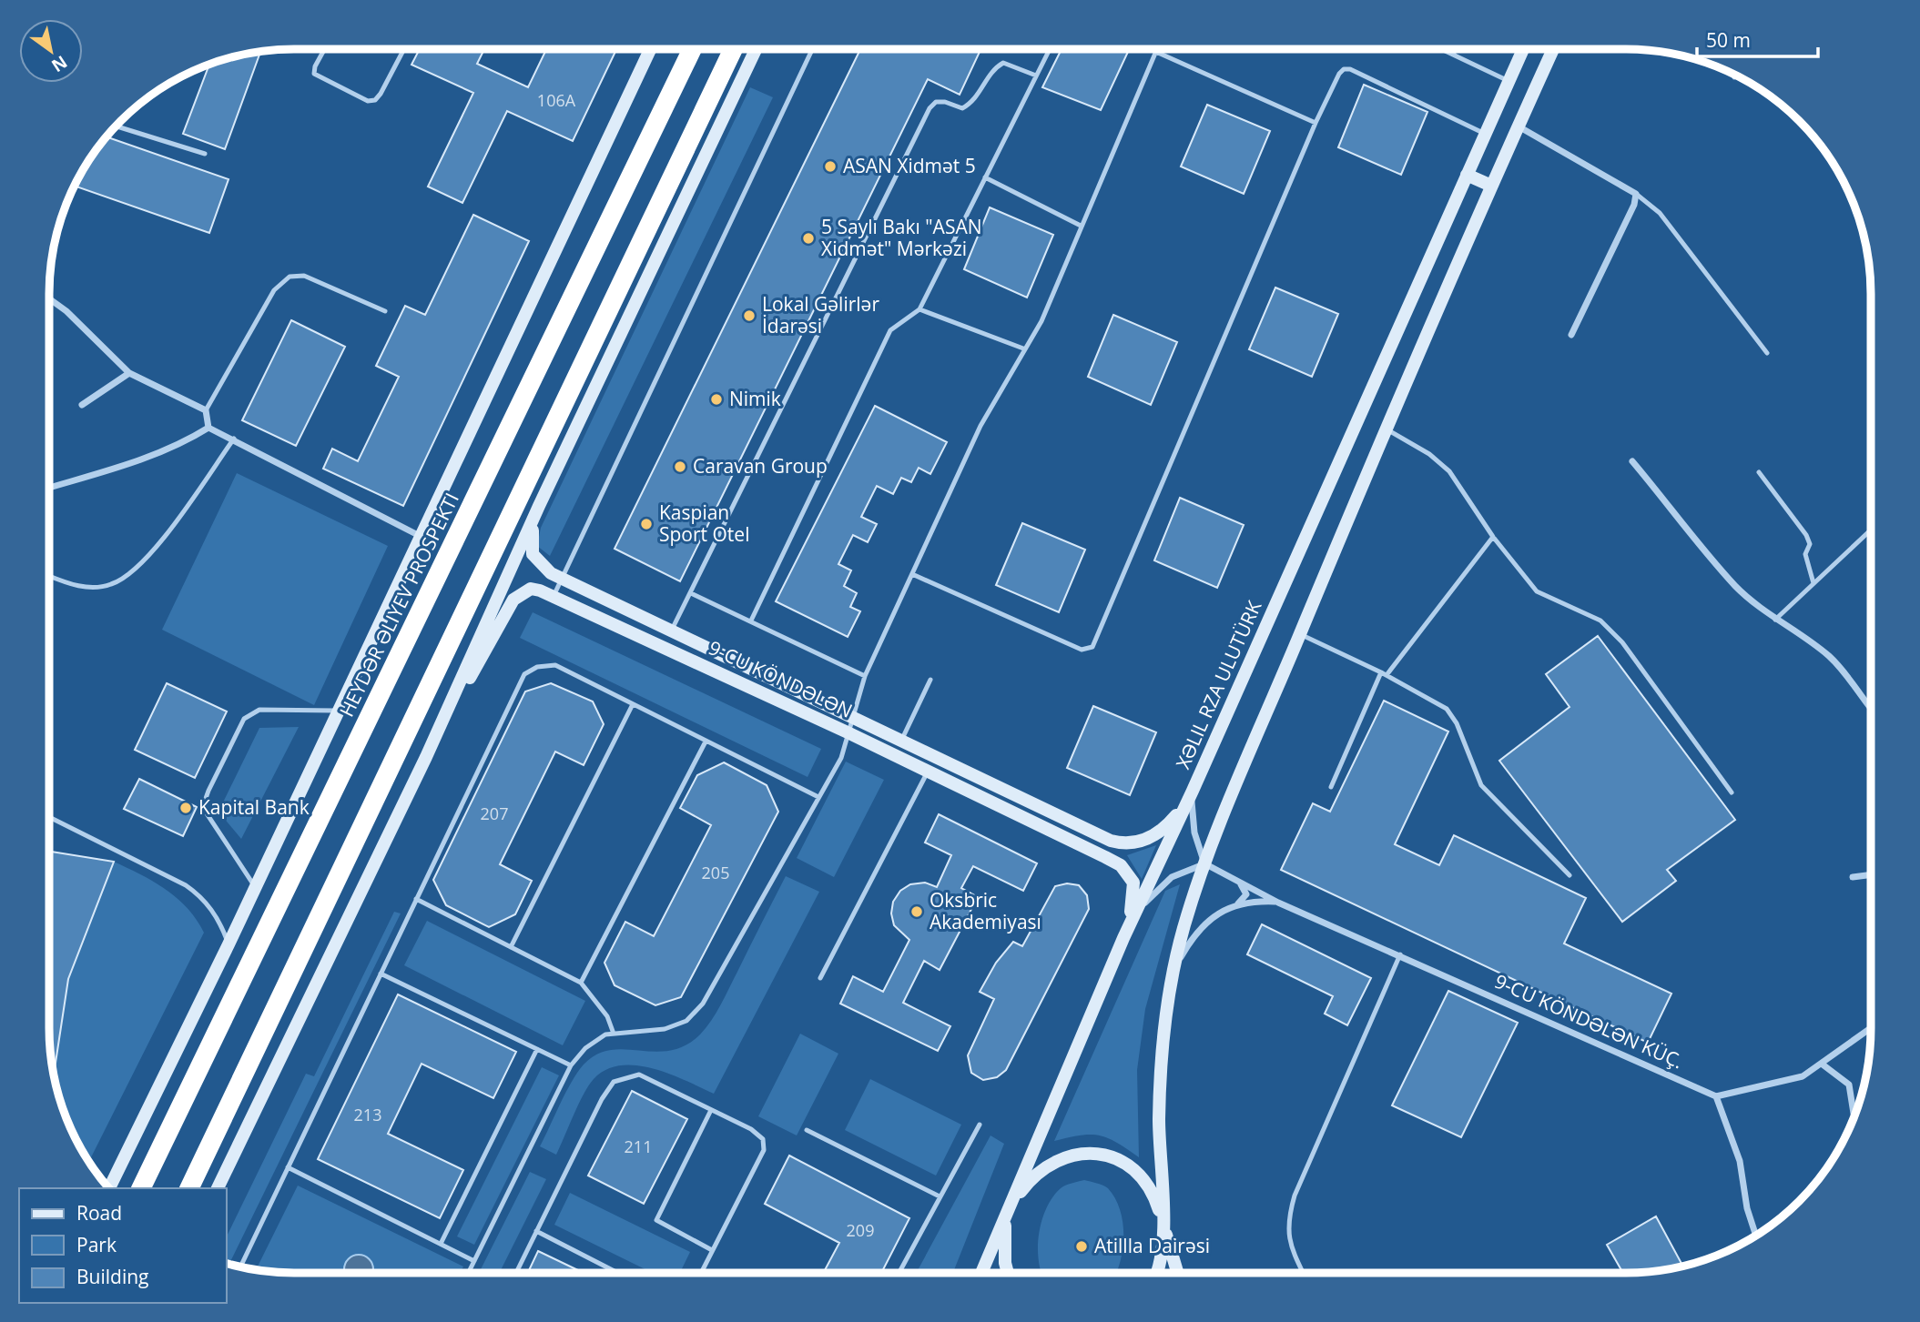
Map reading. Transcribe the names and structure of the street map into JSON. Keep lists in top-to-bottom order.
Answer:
{
  "streets": {
    "highway": ["HEYDƏR ƏLIYEV PROSPEKTI"],
    "main road": ["9-CU KÖNDƏLƏN", "XƏLIL RZA ULUTÜRK"],
    "street": ["9-CU KÖNDƏLƏN KÜÇ."]
  },
  "crossings": [
    ["9-CU KÖNDƏLƏN", "XƏLIL RZA ULUTÜRK"]
  ],
  "places": [
    "ASAN Xidmət 5",
    "5 Saylı Bakı \"ASAN Xidmət\" Mərkəzi",
    "Lokal Gəlirlər İdarəsi",
    "Nimik",
    "Caravan Group",
    "Kaspian Sport Otel",
    "Kapital Bank",
    "Oksbric Akademiyası",
    "Atillla Dairəsi"
  ],
  "house_numbers": [
    "106A",
    "207",
    "205",
    "213",
    "211",
    "209"
  ],
  "legend": ["Road", "Park", "Building"],
  "scale_bar": "50 m",
  "north": "bottom right"
}
